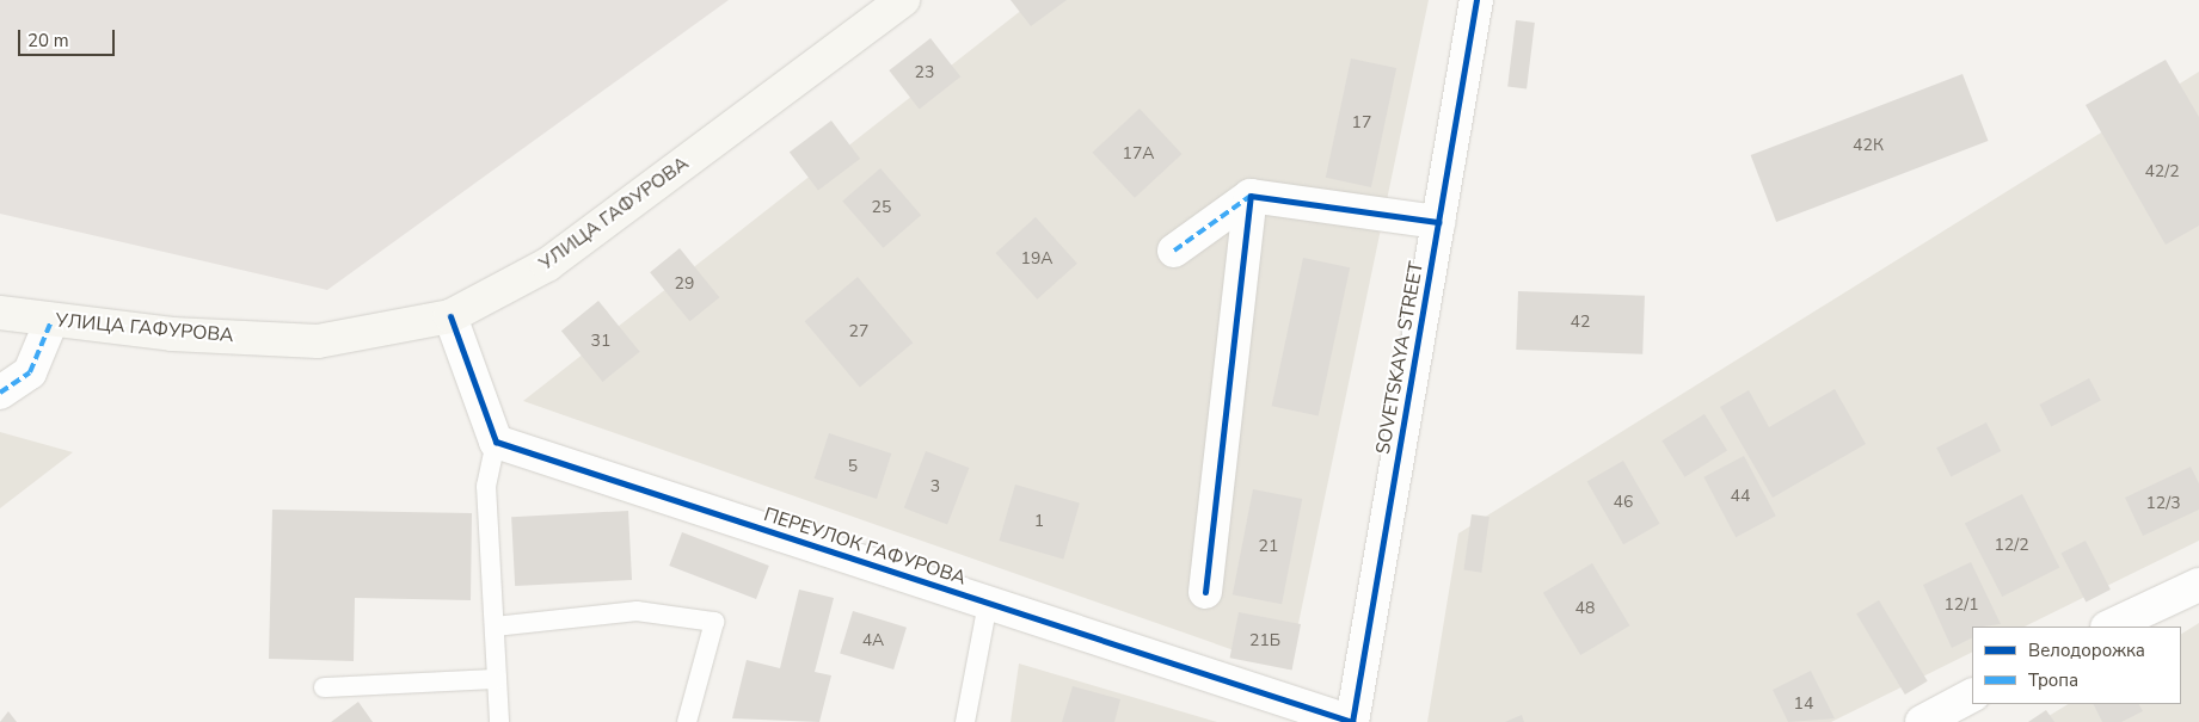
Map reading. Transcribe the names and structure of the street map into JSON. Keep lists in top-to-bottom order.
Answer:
{
  "streets": {
    "main road": ["УЛИЦА ГАФУРОВА"],
    "street": ["SOVETSKAYA STREET", "ПЕРЕУЛОК ГАФУРОВА"]
  },
  "crossings": [
    ["SOVETSKAYA STREET", "ПЕРЕУЛОК ГАФУРОВА"]
  ],
  "house_numbers": [
    "23",
    "17",
    "42К",
    "17А",
    "42/2",
    "25",
    "19А",
    "29",
    "42",
    "27",
    "31",
    "5",
    "3",
    "44",
    "46",
    "12/3",
    "1",
    "12/2",
    "21",
    "12/1",
    "48",
    "4А",
    "21Б",
    "14"
  ],
  "legend": ["Велодорожка", "Тропа"],
  "scale_bar": "20 m"
}
